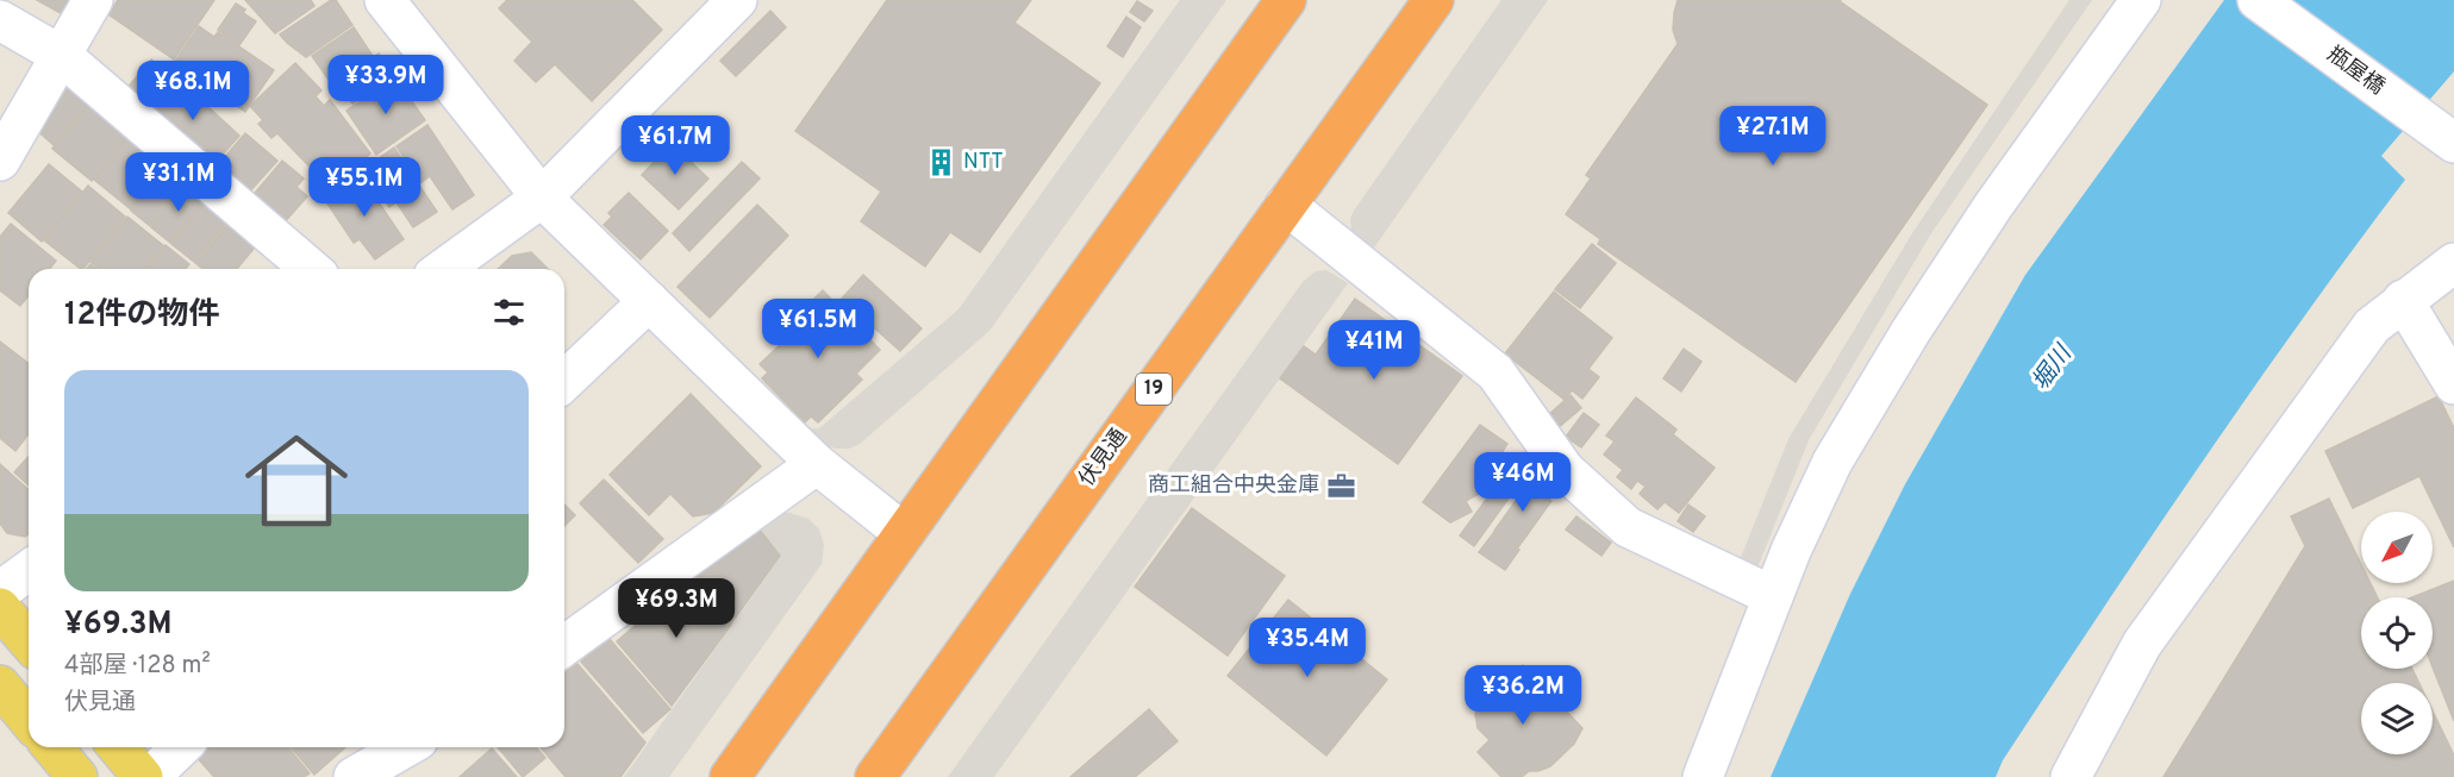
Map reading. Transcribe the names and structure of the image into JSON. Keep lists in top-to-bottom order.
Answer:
{
  "streets": {
    "highway": ["19", "伏見通"],
    "street": ["瓶屋橋"]
  },
  "water": ["堀川"],
  "places": {
    "building": ["NTT"],
    "office": ["商工組合中央金庫"]
  },
  "north": "bottom left",
  "page": {
    "price": [
      "¥33.9M",
      "¥68.1M",
      "¥27.1M",
      "¥61.7M",
      "¥31.1M",
      "¥55.1M",
      "¥61.5M",
      "¥41M",
      "¥46M",
      "¥69.3M",
      "¥35.4M",
      "¥36.2M"
    ],
    "heading": "12件の物件",
    "list": [
      {
        "name": "¥69.3M",
        "note": "4部屋 · 128 m² · 伏見通"
      }
    ]
  }
}
